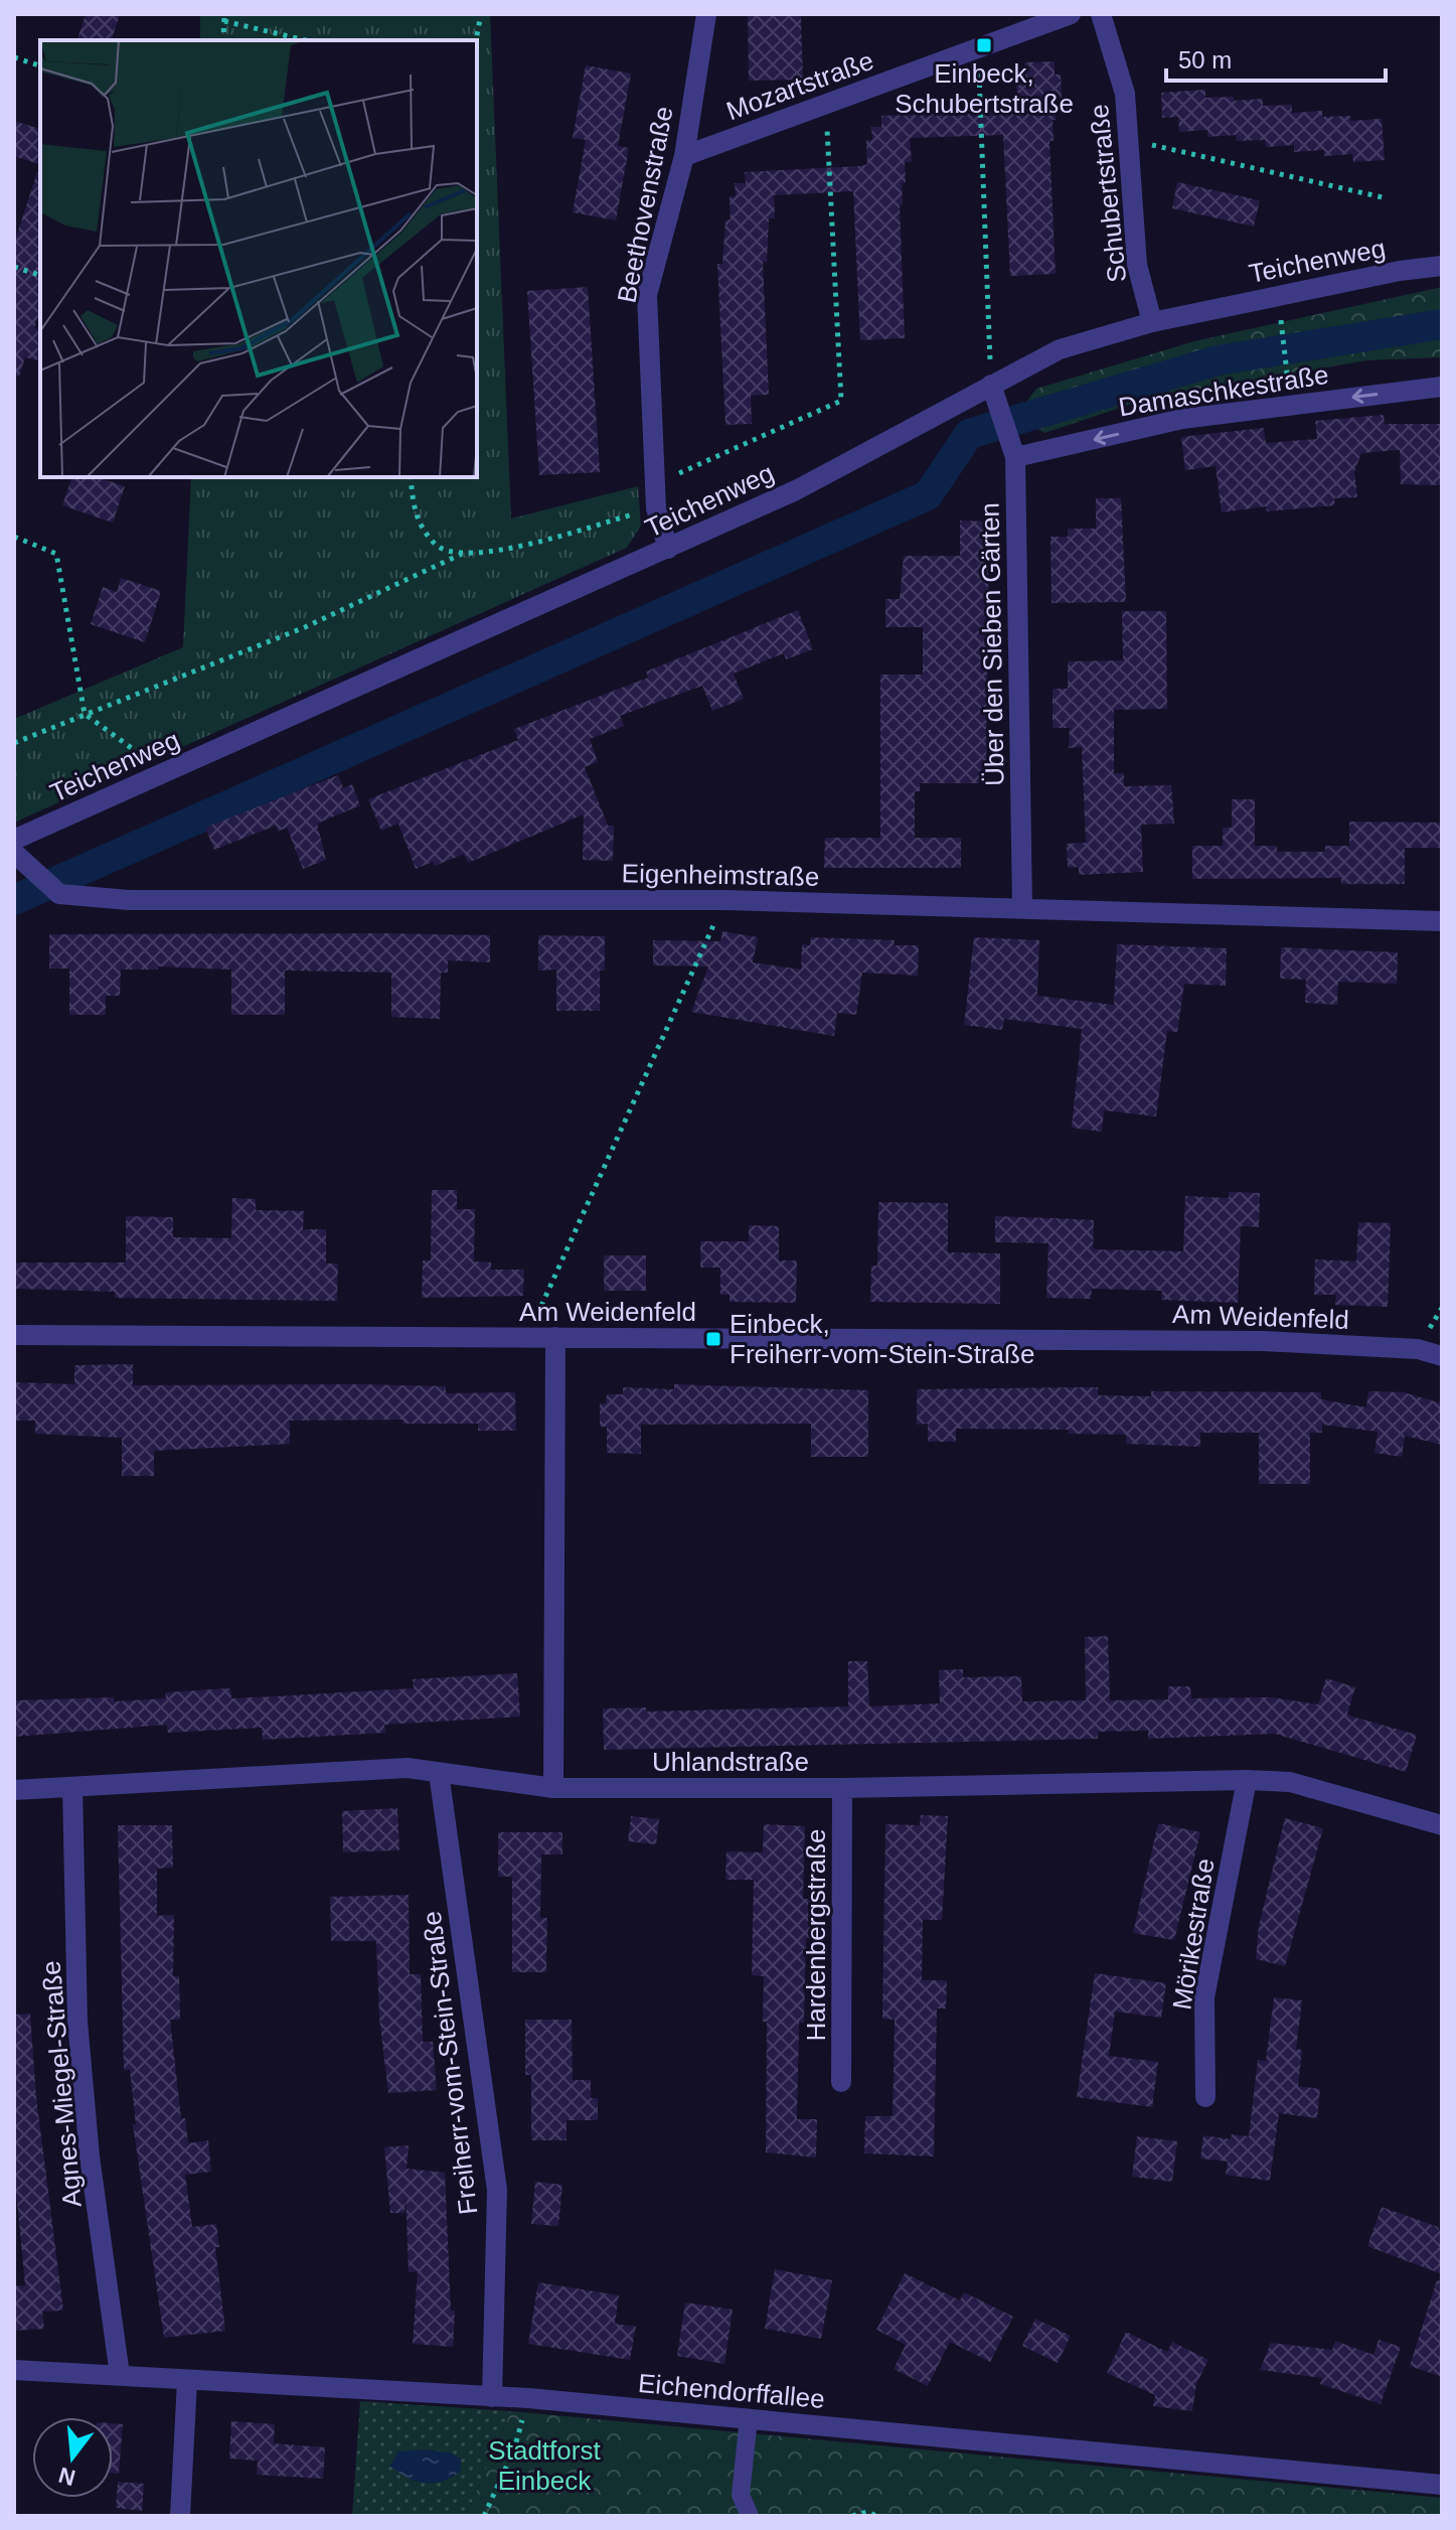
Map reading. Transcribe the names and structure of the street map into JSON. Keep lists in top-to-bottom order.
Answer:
{
  "streets": {
    "street": [
      "Mozartstraße",
      "Schubertstraße",
      "Beethovenstraße",
      "Teichenweg",
      "Damaschkestraße",
      "Über den Sieben Gärten",
      "Eigenheimstraße",
      "Am Weidenfeld",
      "Uhlandstraße",
      "Mörikestraße",
      "Hardenbergstraße",
      "Freiherr-vom-Stein-Straße",
      "Agnes-Miegel-Straße",
      "Eichendorffallee"
    ]
  },
  "crossings": [
    ["Mozartstraße", "Beethovenstraße"],
    ["Schubertstraße", "Teichenweg"],
    ["Beethovenstraße", "Teichenweg"],
    ["Teichenweg", "Über den Sieben Gärten"],
    ["Damaschkestraße", "Über den Sieben Gärten"],
    ["Über den Sieben Gärten", "Eigenheimstraße"],
    ["Uhlandstraße", "Mörikestraße"],
    ["Uhlandstraße", "Hardenbergstraße"],
    ["Uhlandstraße", "Freiherr-vom-Stein-Straße"],
    ["Uhlandstraße", "Agnes-Miegel-Straße"],
    ["Freiherr-vom-Stein-Straße", "Eichendorffallee"],
    ["Agnes-Miegel-Straße", "Eichendorffallee"]
  ],
  "one_way": ["Damaschkestraße"],
  "parks": ["Stadtforst Einbeck"],
  "places": {
    "transit": ["Einbeck, Schubertstraße", "Einbeck, Freiherr-vom-Stein-Straße"]
  },
  "scale_bar": "50 m",
  "north": "bottom"
}
